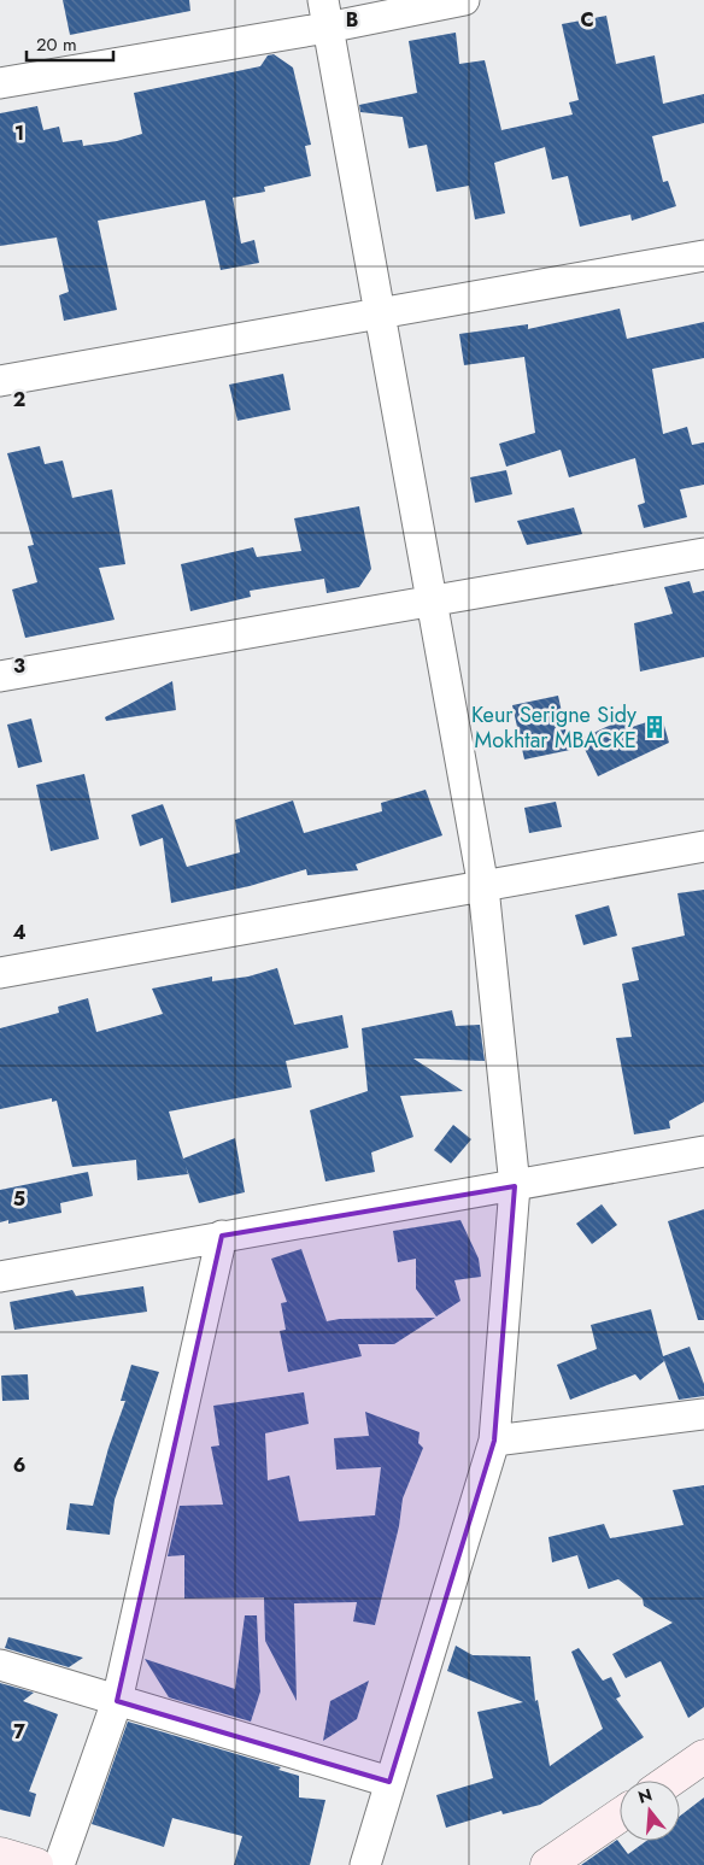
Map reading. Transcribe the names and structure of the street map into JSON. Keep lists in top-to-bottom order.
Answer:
{
  "places": {
    "building": ["Keur Serigne Sidy Mokhtar MBACKE"]
  },
  "scale_bar": "20 m",
  "north": "top",
  "grid": {
    "columns": ["B", "C"],
    "rows": [
      "1",
      "2",
      "3",
      "4",
      "5",
      "6",
      "7"
    ]
  }
}
